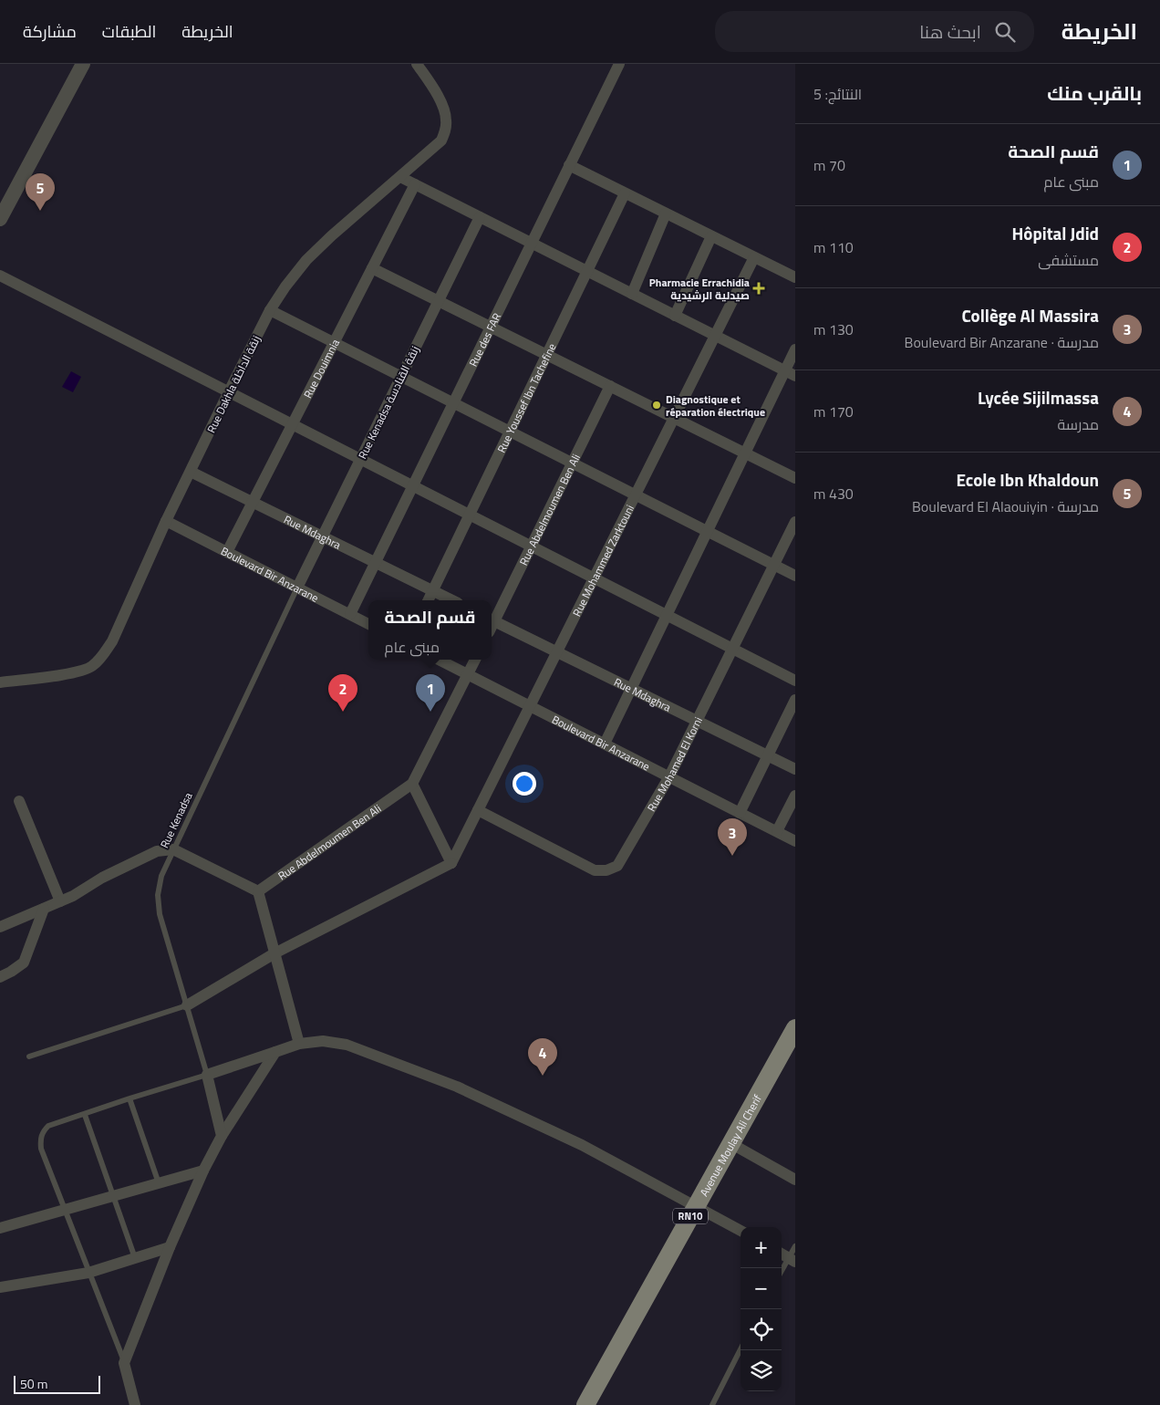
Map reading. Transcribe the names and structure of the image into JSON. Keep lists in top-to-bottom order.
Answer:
{
  "streets": {
    "main road": ["Avenue Moulay Ali Cherif", "RN10"],
    "street": [
      "Rue des FAR",
      "Rue Douimnia",
      "Rue Dakhla زنقة الداخلة",
      "Rue Youssef Ibn Tachefine",
      "Rue Kenadsa زنقة القنادسة",
      "Rue Abdelmoumen Ben Ali",
      "Rue Mdaghra",
      "Rue Mohammed Zarktouni",
      "Boulevard Bir Anzarane",
      "Rue Mohamed El Korni"
    ],
    "lane": ["Rue Kenadsa"]
  },
  "crossings": [
    ["Rue des FAR", "Rue Mdaghra"],
    ["Rue des FAR", "Boulevard Bir Anzarane"],
    ["Rue Douimnia", "Rue Mdaghra"],
    ["Rue Douimnia", "Boulevard Bir Anzarane"],
    ["Rue Dakhla زنقة الداخلة", "Rue Mdaghra"],
    ["Rue Dakhla زنقة الداخلة", "Boulevard Bir Anzarane"],
    ["Rue Youssef Ibn Tachefine", "Rue Mdaghra"],
    ["Rue Kenadsa زنقة القنادسة", "Rue Mdaghra"],
    ["Rue Kenadsa زنقة القنادسة", "Boulevard Bir Anzarane"],
    ["Rue Kenadsa زنقة القنادسة", "Rue Kenadsa"],
    ["Rue Abdelmoumen Ben Ali", "Rue Mdaghra"],
    ["Rue Abdelmoumen Ben Ali", "Boulevard Bir Anzarane"],
    ["Rue Mdaghra", "Rue Mohammed Zarktouni"],
    ["Rue Mdaghra", "Rue Mohamed El Korni"],
    ["Rue Mohammed Zarktouni", "Boulevard Bir Anzarane"],
    ["Rue Mohammed Zarktouni", "Rue Mohamed El Korni"],
    ["Boulevard Bir Anzarane", "Rue Mohamed El Korni"],
    ["Boulevard Bir Anzarane", "Rue Kenadsa"]
  ],
  "places": {
    "health": ["Pharmacie Errachidia صيدلية الرشيدية"],
    "other": ["Diagnostique et réparation électrique"]
  },
  "scale_bar": "50 m",
  "page": {
    "header": "الخريطة",
    "search": "ابحث هنا",
    "nav": ["الخريطة", "الطبقات", "مشاركة"],
    "heading": ["بالقرب منك", "النتائج: 5"],
    "list": [
      {
        "mark": "1",
        "name": "قسم الصحة",
        "note": "مبنى عام",
        "value": "70 m"
      },
      {
        "mark": "2",
        "name": "Hôpital Jdid",
        "note": "مستشفى",
        "value": "110 m"
      },
      {
        "mark": "3",
        "name": "Collège Al Massira",
        "note": "مدرسة · Boulevard Bir Anzarane",
        "value": "130 m"
      },
      {
        "mark": "4",
        "name": "Lycée Sijilmassa",
        "note": "مدرسة",
        "value": "170 m"
      },
      {
        "mark": "5",
        "name": "Ecole Ibn Khaldoun",
        "note": "مدرسة · Boulevard El Alaouiyin",
        "value": "430 m"
      }
    ],
    "pins": [
      "5",
      "1",
      "2",
      "3",
      "4"
    ],
    "popup": ["قسم الصحة", "مبنى عام"],
    "map_buttons": ["+", "−"],
    "scale": "50 m"
  }
}
